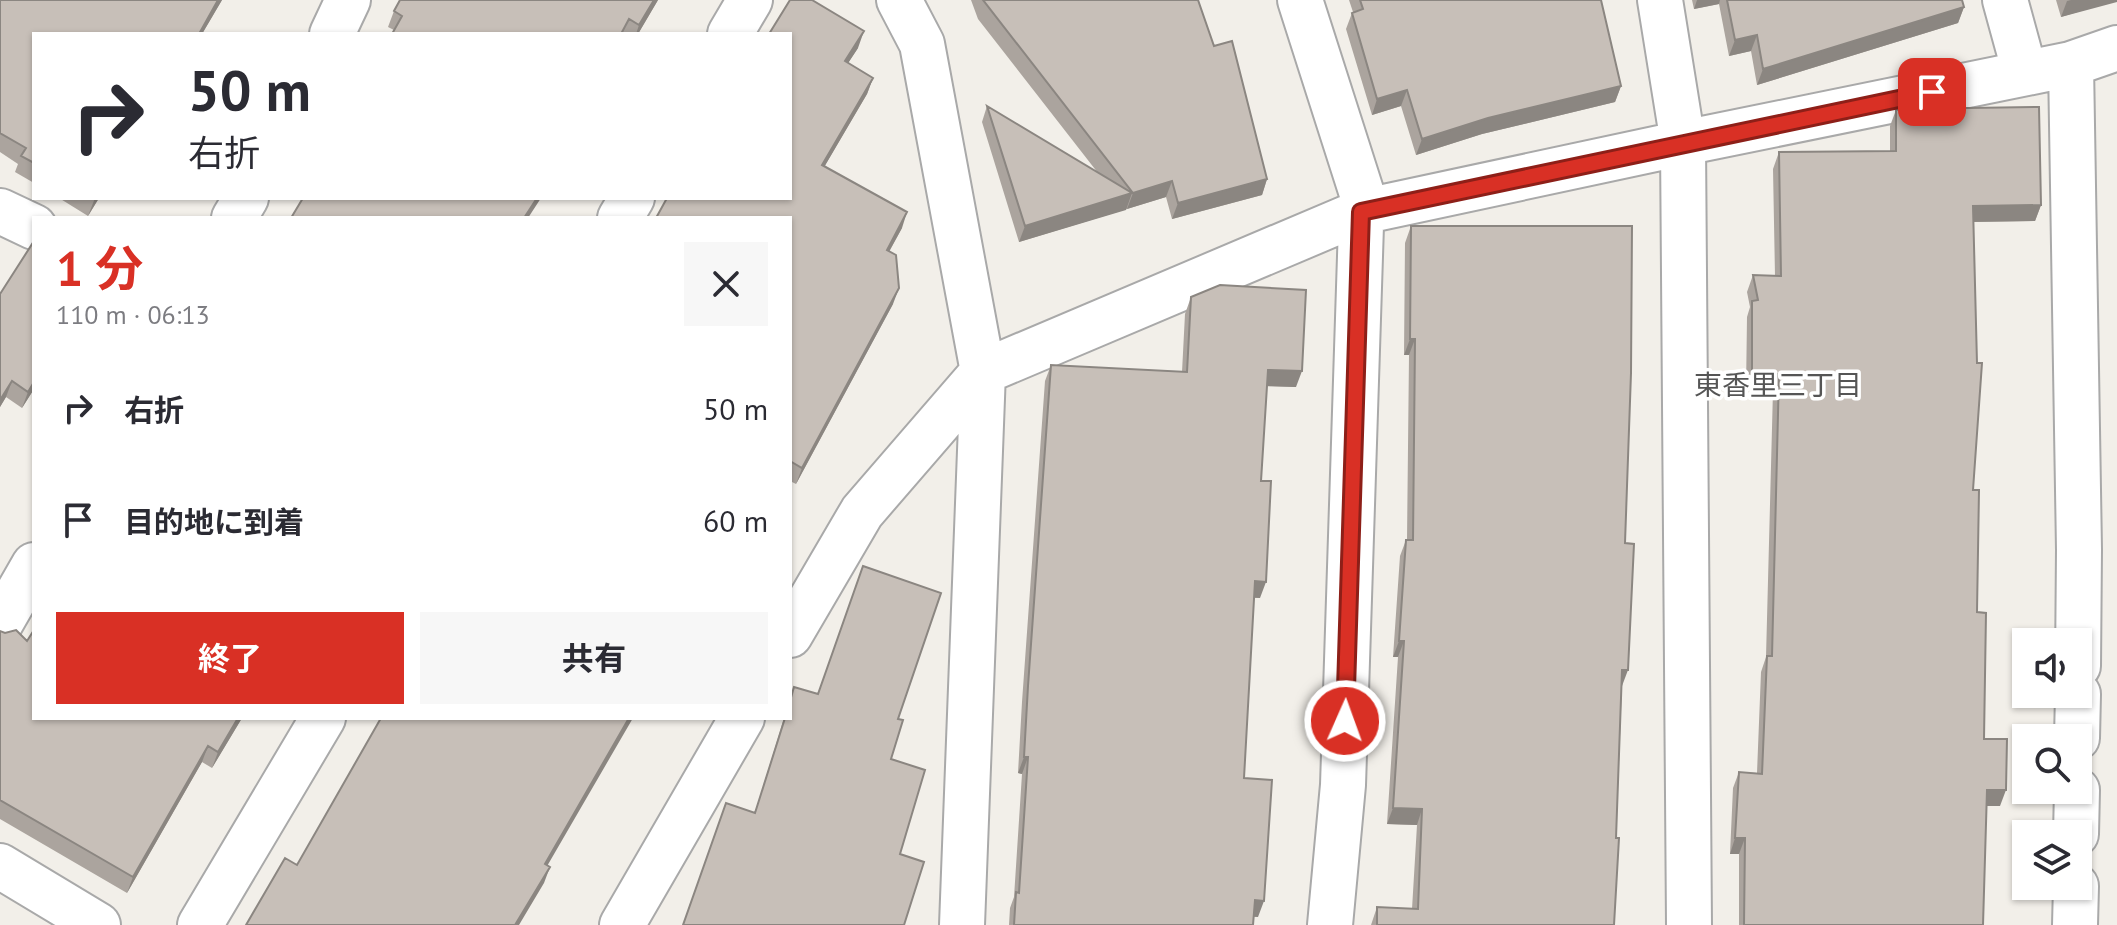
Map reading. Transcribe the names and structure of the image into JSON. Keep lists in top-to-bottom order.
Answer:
{
  "districts": ["東香里三丁目"],
  "page": {
    "turn": ["50 m", "右折"],
    "heading": ["1 分", "110 m · 06:13"],
    "list": [
      {
        "name": "右折",
        "value": "50 m"
      },
      {
        "name": "目的地に到着",
        "value": "60 m"
      }
    ],
    "buttons": ["終了", "共有"]
  }
}
